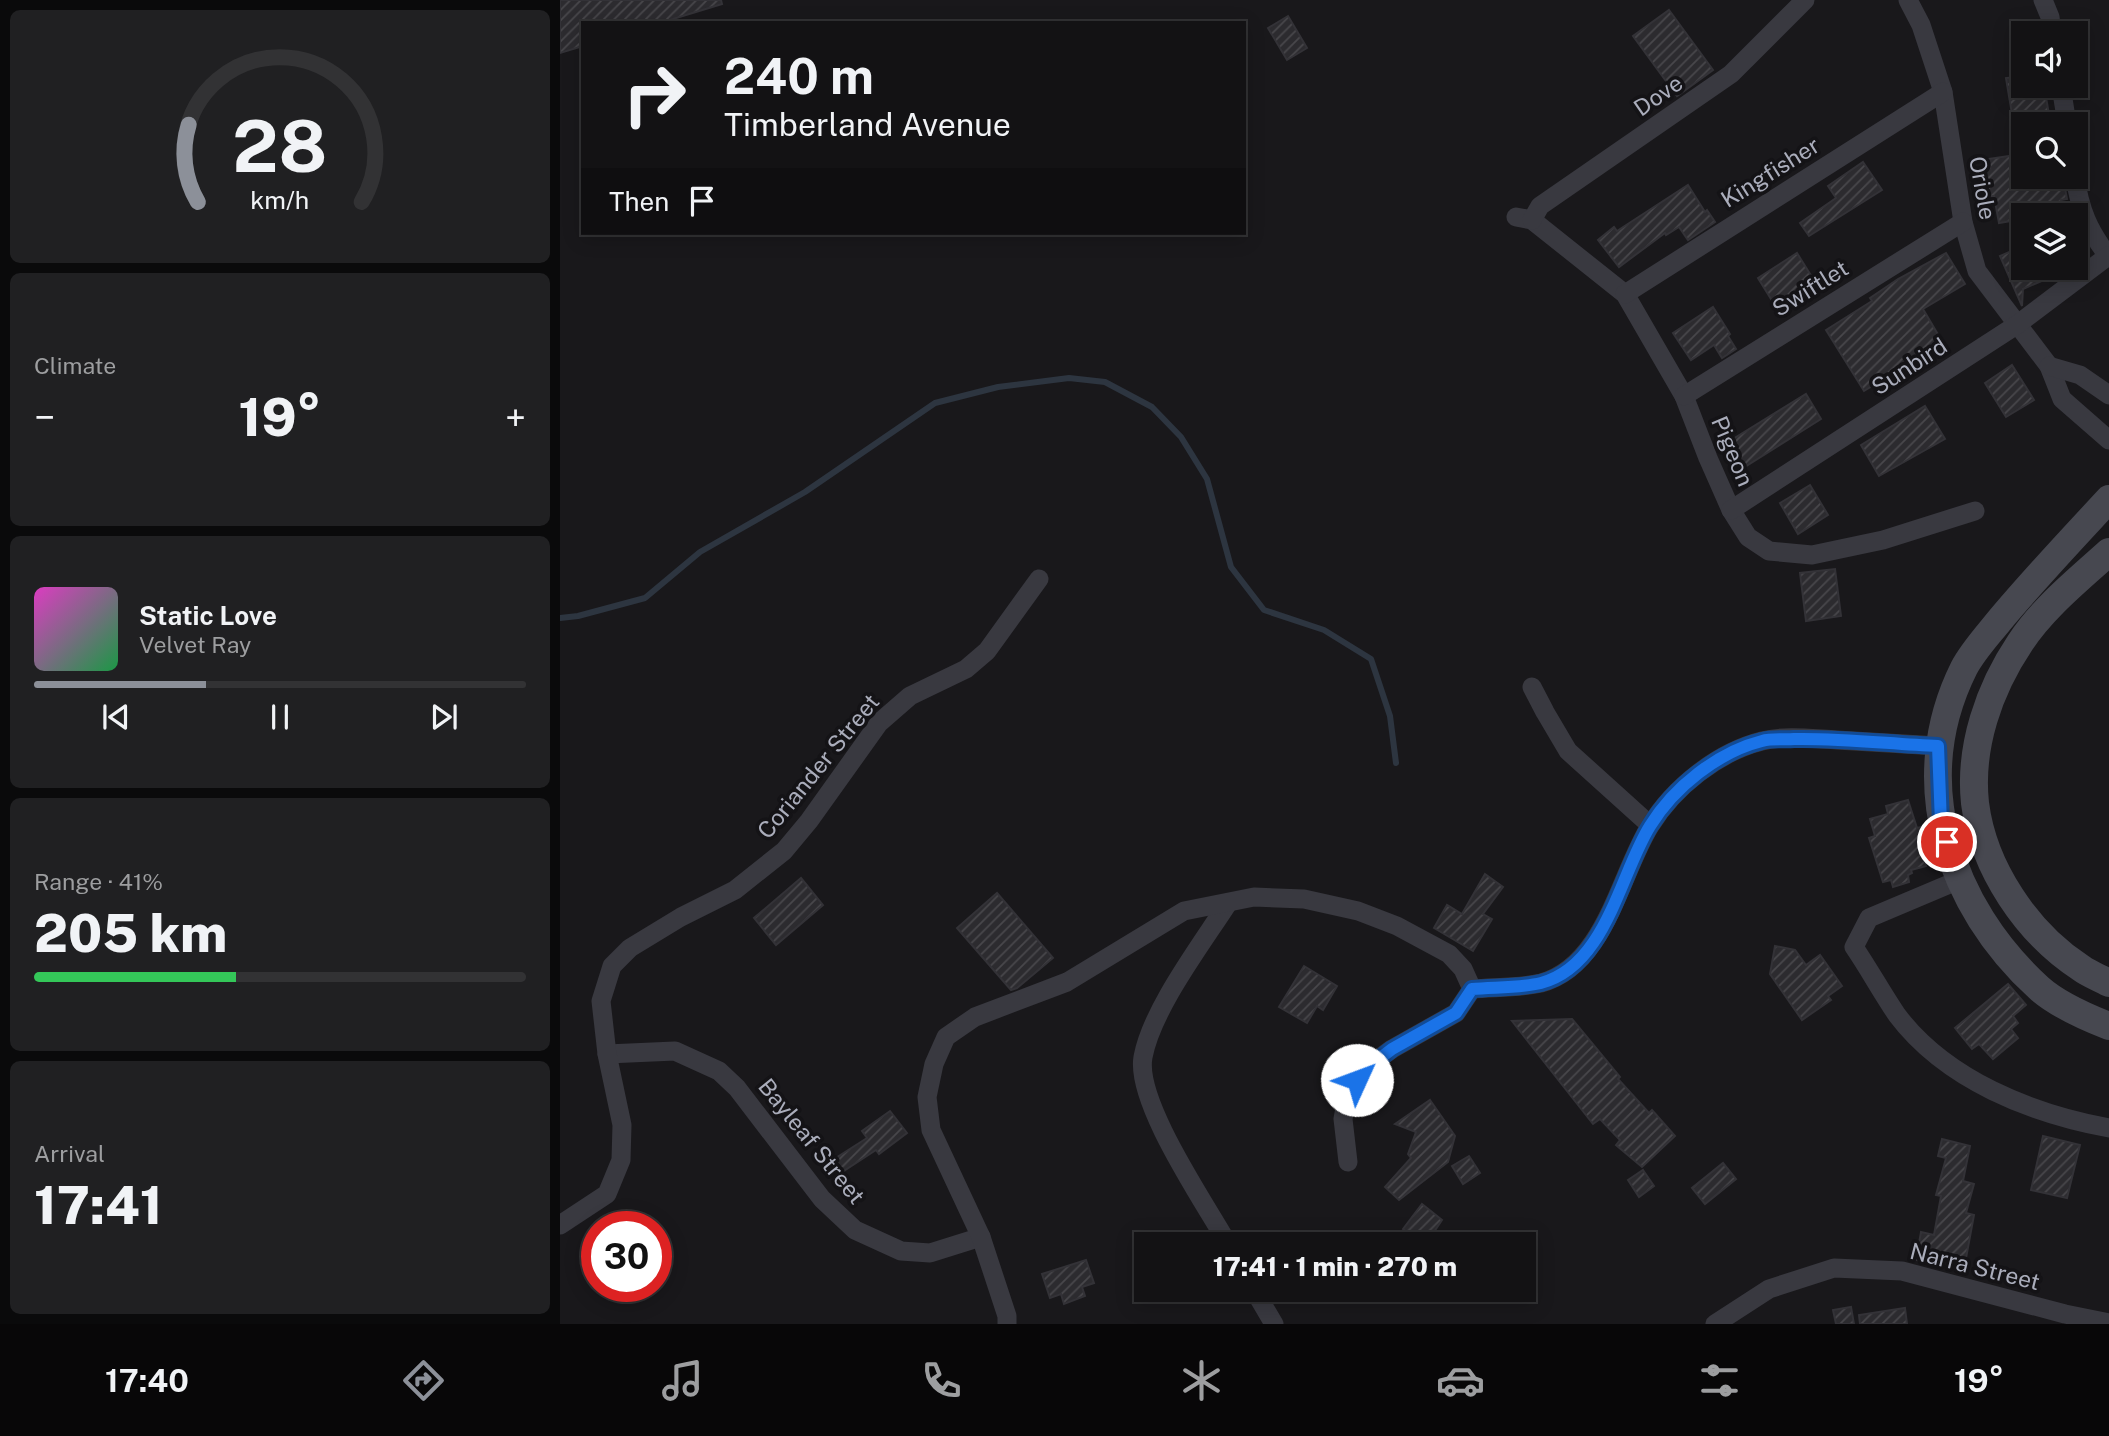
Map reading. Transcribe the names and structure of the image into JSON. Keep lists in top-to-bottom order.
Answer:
{
  "streets": {
    "street": [
      "Dove",
      "Kingfisher",
      "Oriole",
      "Swiftlet",
      "Sunbird",
      "Pigeon",
      "Coriander Street",
      "Bayleaf Street",
      "Narra Street"
    ]
  },
  "crossings": [
    ["Dove", "Pigeon"],
    ["Kingfisher", "Oriole"],
    ["Kingfisher", "Pigeon"],
    ["Oriole", "Swiftlet"],
    ["Oriole", "Sunbird"],
    ["Swiftlet", "Pigeon"],
    ["Sunbird", "Pigeon"],
    ["Coriander Street", "Bayleaf Street"]
  ],
  "page": {
    "turn": ["240 m", "Timberland Avenue"],
    "then": "Then",
    "tile": [
      "Climate",
      ["Range · 41%", "205 km"],
      ["Arrival", "17:41"]
    ],
    "heat": ["−", "19°", "+"],
    "song": ["Static Love", "Velvet Ray"],
    "limit": "30",
    "trip": "17:41 · 1 min · 270 m",
    "tabs": ["17:40", "19°"],
    "gauge": ["28", "km/h"]
  }
}
